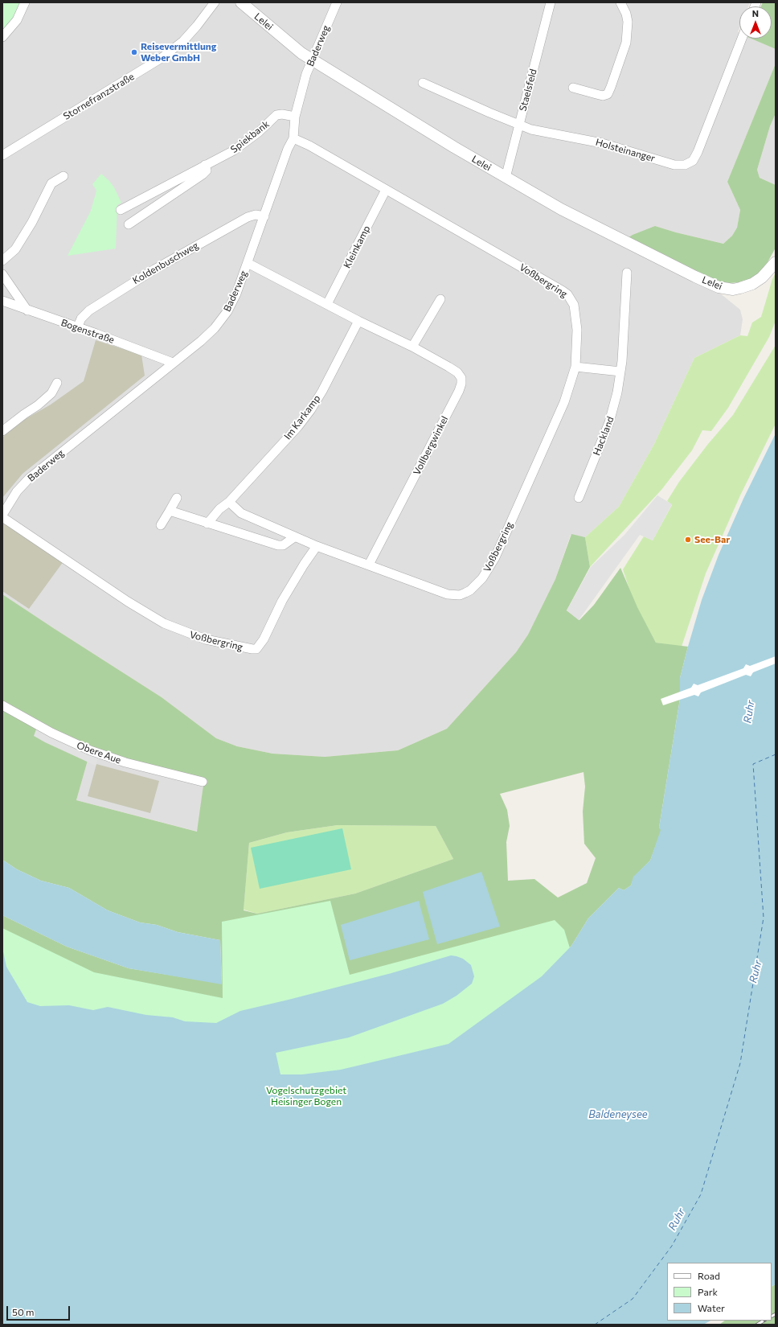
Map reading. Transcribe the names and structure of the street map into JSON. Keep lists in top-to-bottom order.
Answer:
{
  "streets": {
    "street": [
      "Lelei",
      "Baderweg",
      "Staelsfeld",
      "Stornefranzstraße",
      "Spiekbank",
      "Holsteinanger",
      "Kleinkamp",
      "Koldenbuschweg",
      "Voßbergring",
      "Bogenstraße",
      "Im Karkamp",
      "Hackland",
      "Vollbergwinkel",
      "Obere Aue"
    ]
  },
  "crossings": [
    ["Lelei", "Baderweg"],
    ["Lelei", "Staelsfeld"],
    ["Baderweg", "Spiekbank"],
    ["Baderweg", "Koldenbuschweg"],
    ["Baderweg", "Voßbergring"],
    ["Baderweg", "Bogenstraße"],
    ["Baderweg", "Vollbergwinkel"],
    ["Staelsfeld", "Holsteinanger"],
    ["Kleinkamp", "Voßbergring"],
    ["Kleinkamp", "Vollbergwinkel"],
    ["Koldenbuschweg", "Bogenstraße"],
    ["Voßbergring", "Vollbergwinkel"],
    ["Im Karkamp", "Vollbergwinkel"]
  ],
  "water": ["Ruhr", "Baldeneysee"],
  "parks": ["Vogelschutzgebiet Heisinger Bogen"],
  "places": ["Reisevermittlung Weber GmbH", "See-Bar"],
  "legend": ["Road", "Park", "Water"],
  "scale_bar": "50 m",
  "north": "top"
}
